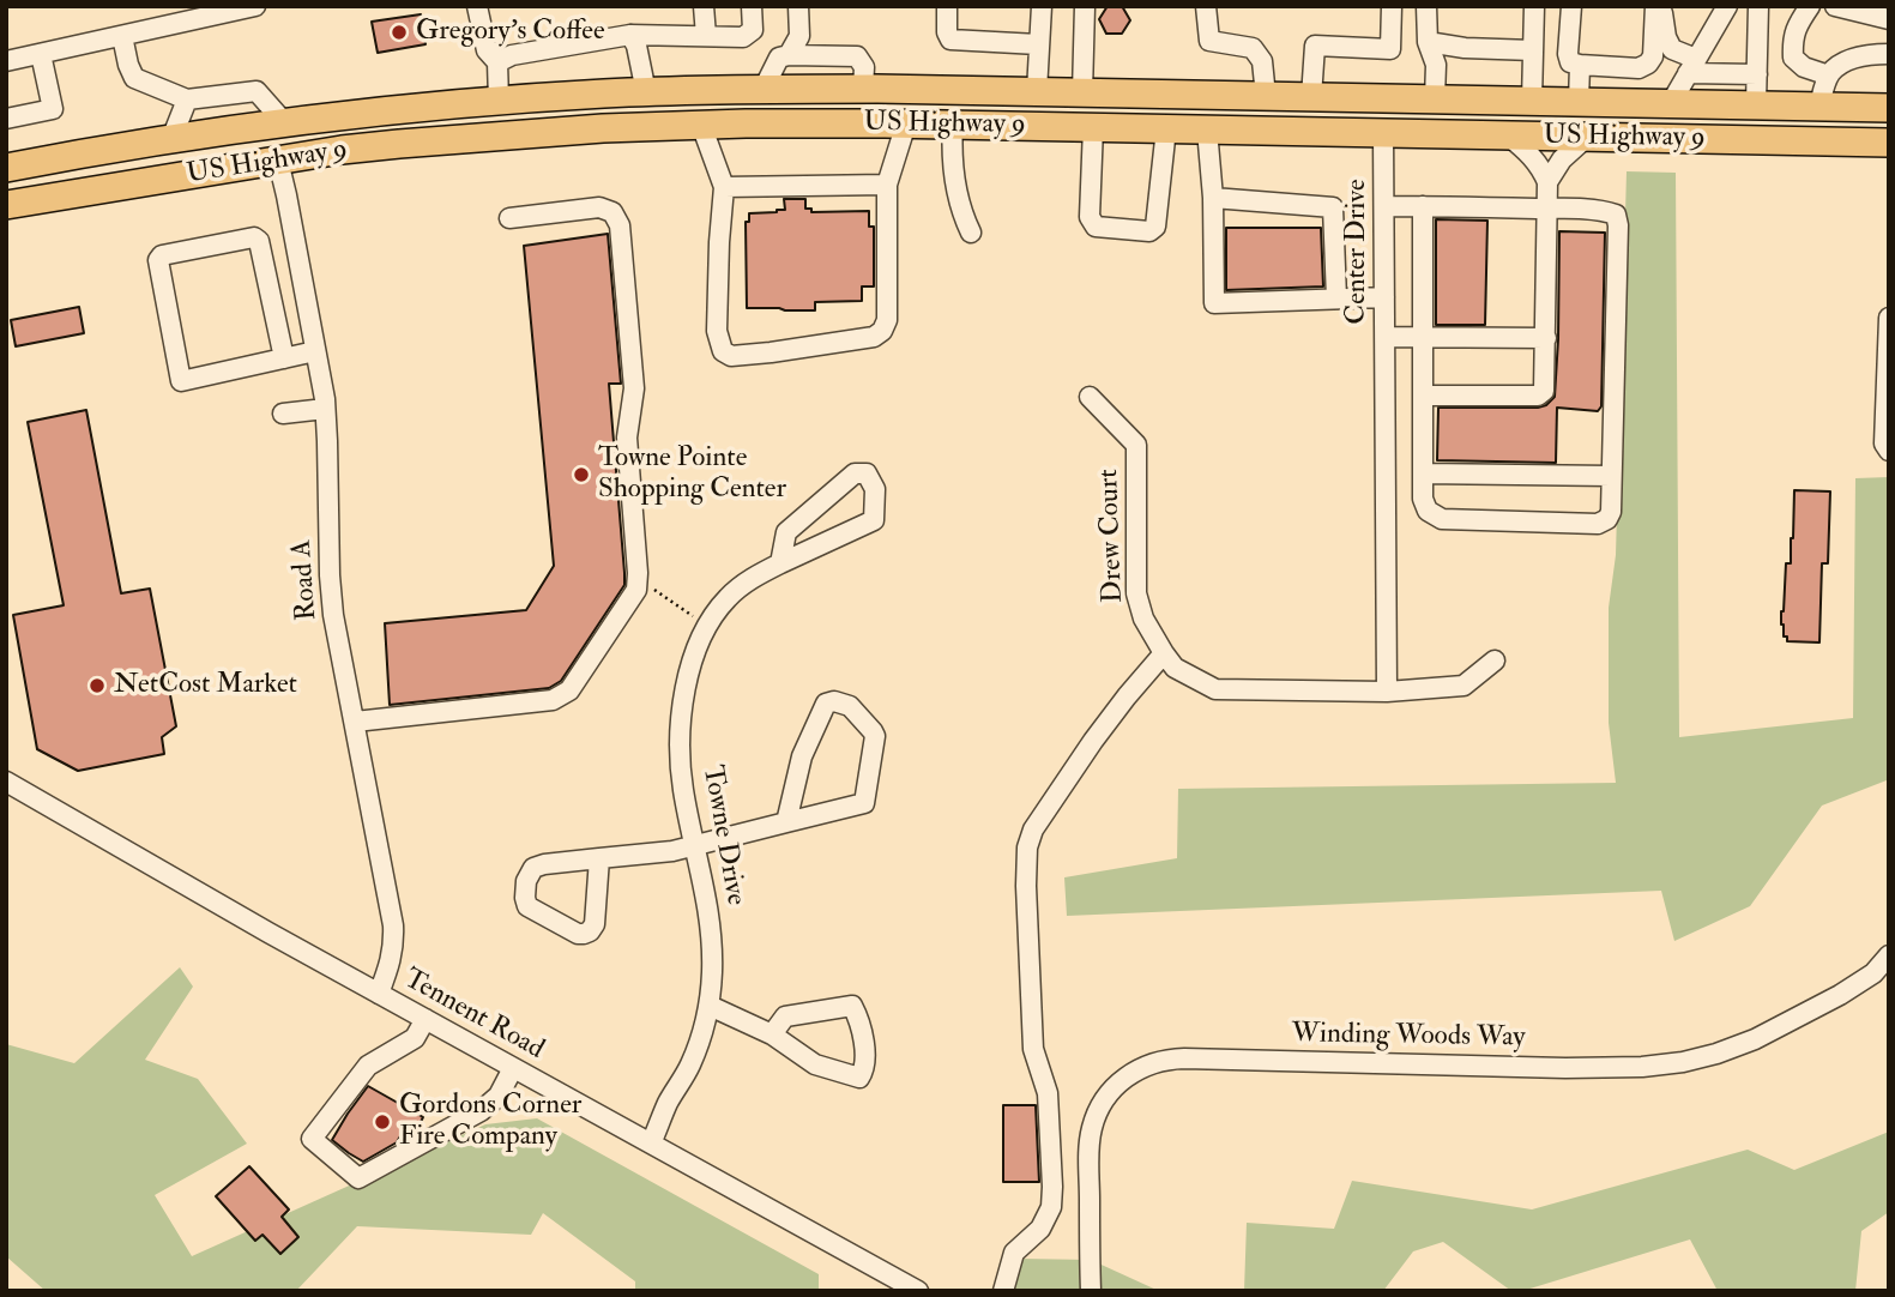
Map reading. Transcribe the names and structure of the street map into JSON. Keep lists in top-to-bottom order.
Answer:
{
  "streets": {
    "highway": ["US Highway 9"],
    "street": [
      "Center Drive",
      "Drew Court",
      "Road A",
      "Towne Drive",
      "Tennent Road",
      "Winding Woods Way"
    ]
  },
  "crossings": [
    ["US Highway 9", "Center Drive"],
    ["US Highway 9", "Road A"],
    ["Center Drive", "Drew Court"],
    ["Road A", "Tennent Road"],
    ["Towne Drive", "Tennent Road"]
  ],
  "places": [
    "Gregory's Coffee",
    "Towne Pointe Shopping Center",
    "NetCost Market",
    "Gordons Corner Fire Company"
  ]
}
